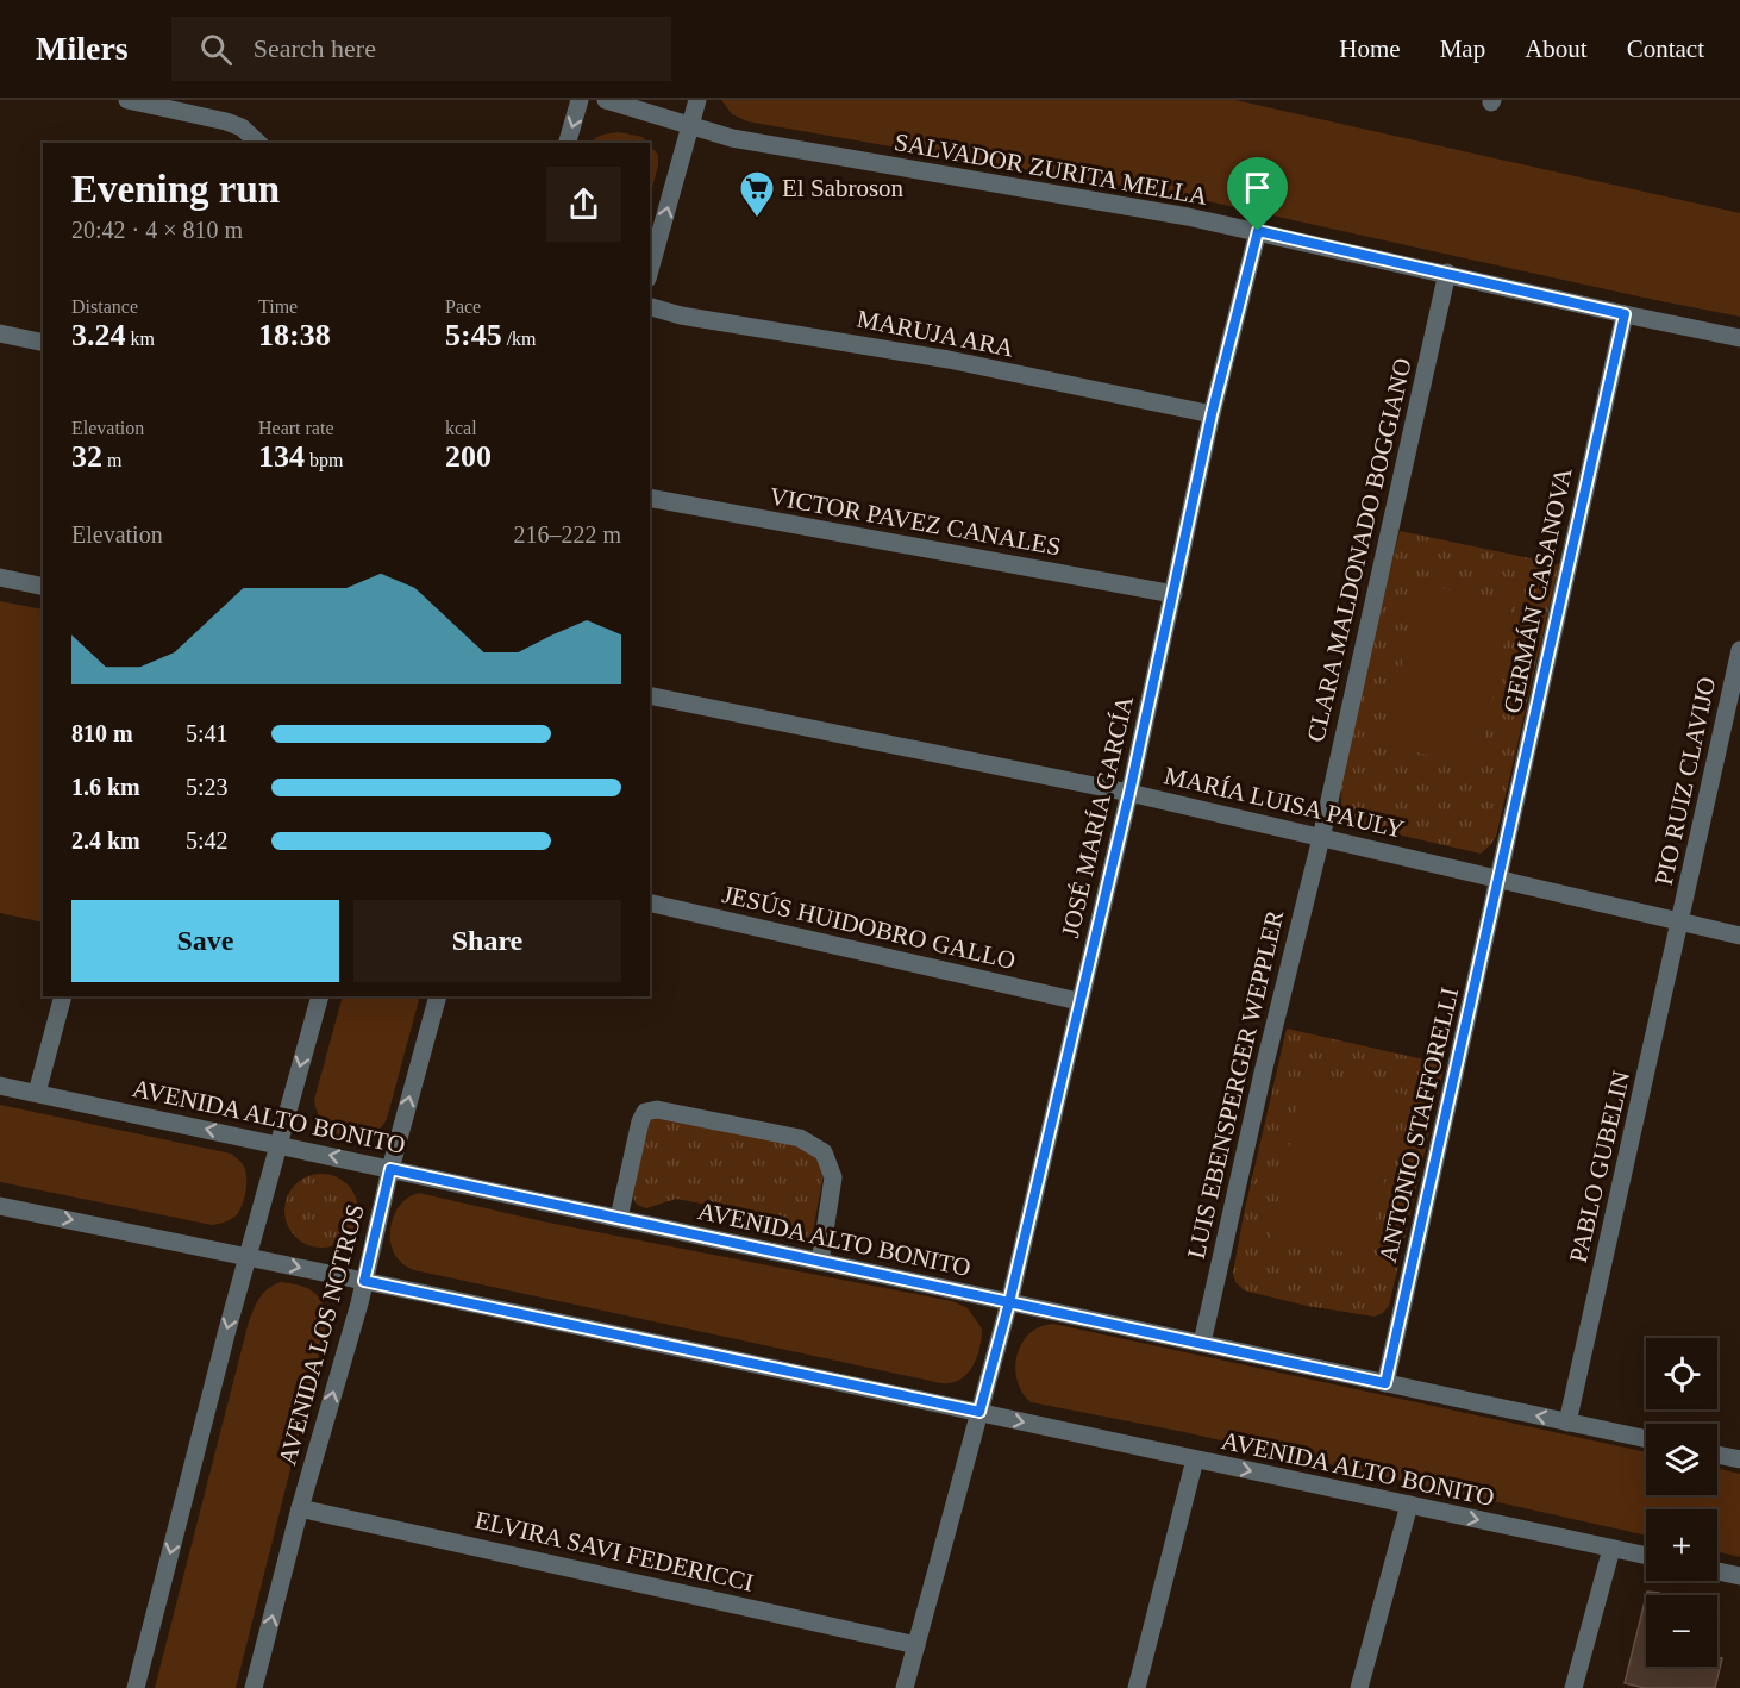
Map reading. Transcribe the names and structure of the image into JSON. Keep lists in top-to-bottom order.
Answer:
{
  "streets": {
    "street": [
      "SALVADOR ZURITA MELLA",
      "MARUJA ARA",
      "VICTOR PAVEZ CANALES",
      "CLARA MALDONADO BOGGIANO",
      "GERMÁN CASANOVA",
      "PIO RUIZ CLAVIJO",
      "MARÍA LUISA PAULY",
      "JOSÉ MARÍA GARCÍA",
      "JESÚS HUIDOBRO GALLO",
      "LUIS EBENSPERGER WEPPLER",
      "AVENIDA ALTO BONITO",
      "ANTONIO STAFFORELLI",
      "PABLO GUBELIN",
      "AVENIDA LOS NOTROS",
      "ELVIRA SAVI FEDERICCI"
    ]
  },
  "crossings": [
    ["SALVADOR ZURITA MELLA", "CLARA MALDONADO BOGGIANO"],
    ["SALVADOR ZURITA MELLA", "GERMÁN CASANOVA"],
    ["SALVADOR ZURITA MELLA", "JOSÉ MARÍA GARCÍA"],
    ["MARUJA ARA", "JOSÉ MARÍA GARCÍA"],
    ["VICTOR PAVEZ CANALES", "JOSÉ MARÍA GARCÍA"],
    ["CLARA MALDONADO BOGGIANO", "MARÍA LUISA PAULY"],
    ["CLARA MALDONADO BOGGIANO", "LUIS EBENSPERGER WEPPLER"],
    ["GERMÁN CASANOVA", "MARÍA LUISA PAULY"],
    ["GERMÁN CASANOVA", "ANTONIO STAFFORELLI"],
    ["PIO RUIZ CLAVIJO", "MARÍA LUISA PAULY"],
    ["PIO RUIZ CLAVIJO", "PABLO GUBELIN"],
    ["MARÍA LUISA PAULY", "JOSÉ MARÍA GARCÍA"],
    ["MARÍA LUISA PAULY", "LUIS EBENSPERGER WEPPLER"],
    ["MARÍA LUISA PAULY", "ANTONIO STAFFORELLI"],
    ["MARÍA LUISA PAULY", "PABLO GUBELIN"],
    ["JOSÉ MARÍA GARCÍA", "JESÚS HUIDOBRO GALLO"],
    ["JOSÉ MARÍA GARCÍA", "AVENIDA ALTO BONITO"],
    ["JOSÉ MARÍA GARCÍA", "ELVIRA SAVI FEDERICCI"],
    ["LUIS EBENSPERGER WEPPLER", "AVENIDA ALTO BONITO"],
    ["AVENIDA ALTO BONITO", "ANTONIO STAFFORELLI"],
    ["AVENIDA ALTO BONITO", "PABLO GUBELIN"],
    ["AVENIDA ALTO BONITO", "AVENIDA LOS NOTROS"],
    ["AVENIDA LOS NOTROS", "ELVIRA SAVI FEDERICCI"]
  ],
  "places": {
    "supermarket": ["El Sabroson"]
  },
  "page": {
    "header": "Milers",
    "search": "Search here",
    "nav": [
      "Home",
      "Map",
      "About",
      "Contact"
    ],
    "heading": ["Evening run", "20:42 · 4 × 810 m"],
    "stats": [
      ["Distance", "3.24 km"],
      ["Time", "18:38"],
      ["Pace", "5:45 /km"],
      ["Elevation", "32 m"],
      ["Heart rate", "134 bpm"],
      ["kcal", "200"]
    ],
    "chart": ["Elevation", "216–222 m"],
    "list": [
      {
        "name": "810 m",
        "note": "5:41"
      },
      {
        "name": "1.6 km",
        "note": "5:23"
      },
      {
        "name": "2.4 km",
        "note": "5:42"
      }
    ],
    "buttons": ["Save", "Share"],
    "map_buttons": ["+", "−"]
  }
}
